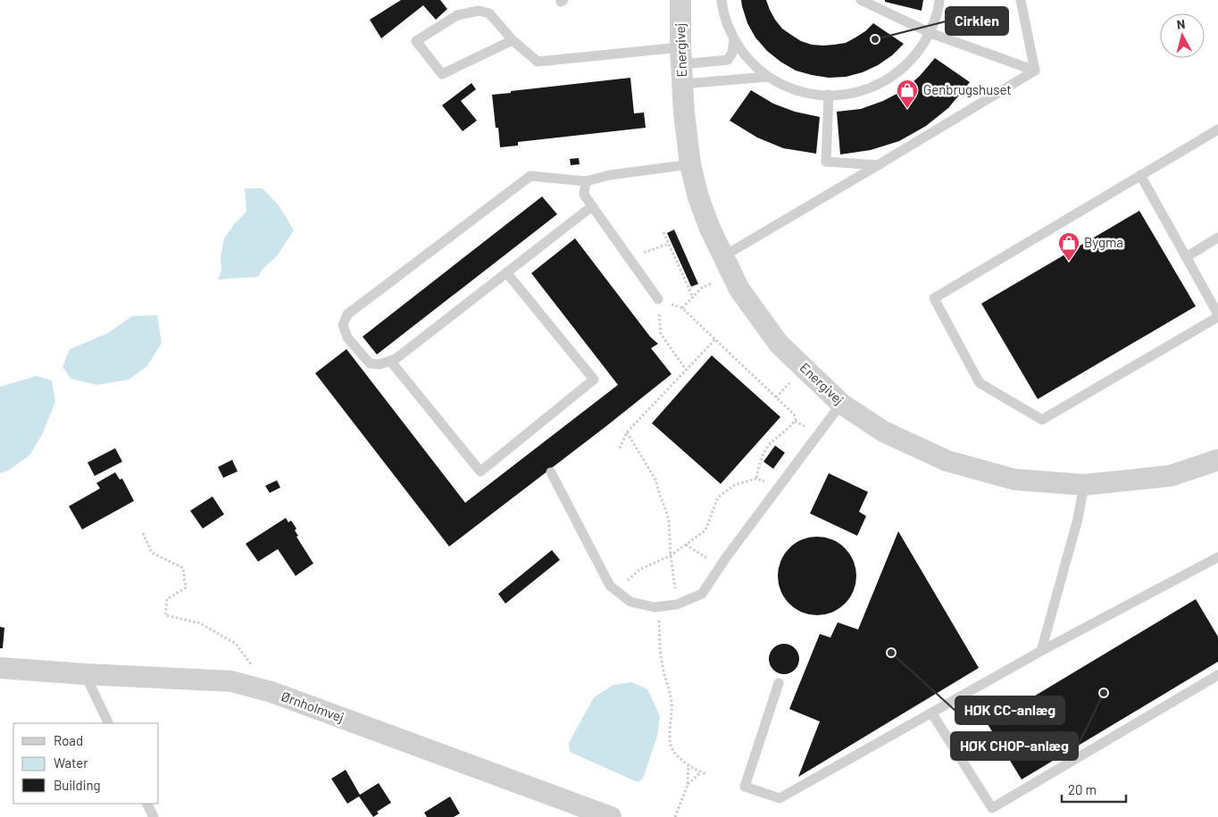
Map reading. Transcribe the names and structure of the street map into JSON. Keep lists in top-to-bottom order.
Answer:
{
  "streets": {
    "street": ["Energivej", "Ørnholmvej"]
  },
  "places": {
    "other": ["Cirklen", "HØK CC-anlæg", "HØK CHOP-anlæg"],
    "shop": ["Genbrugshuset", "Bygma"]
  },
  "legend": ["Road", "Water", "Building"],
  "scale_bar": "20 m",
  "north": "top"
}
